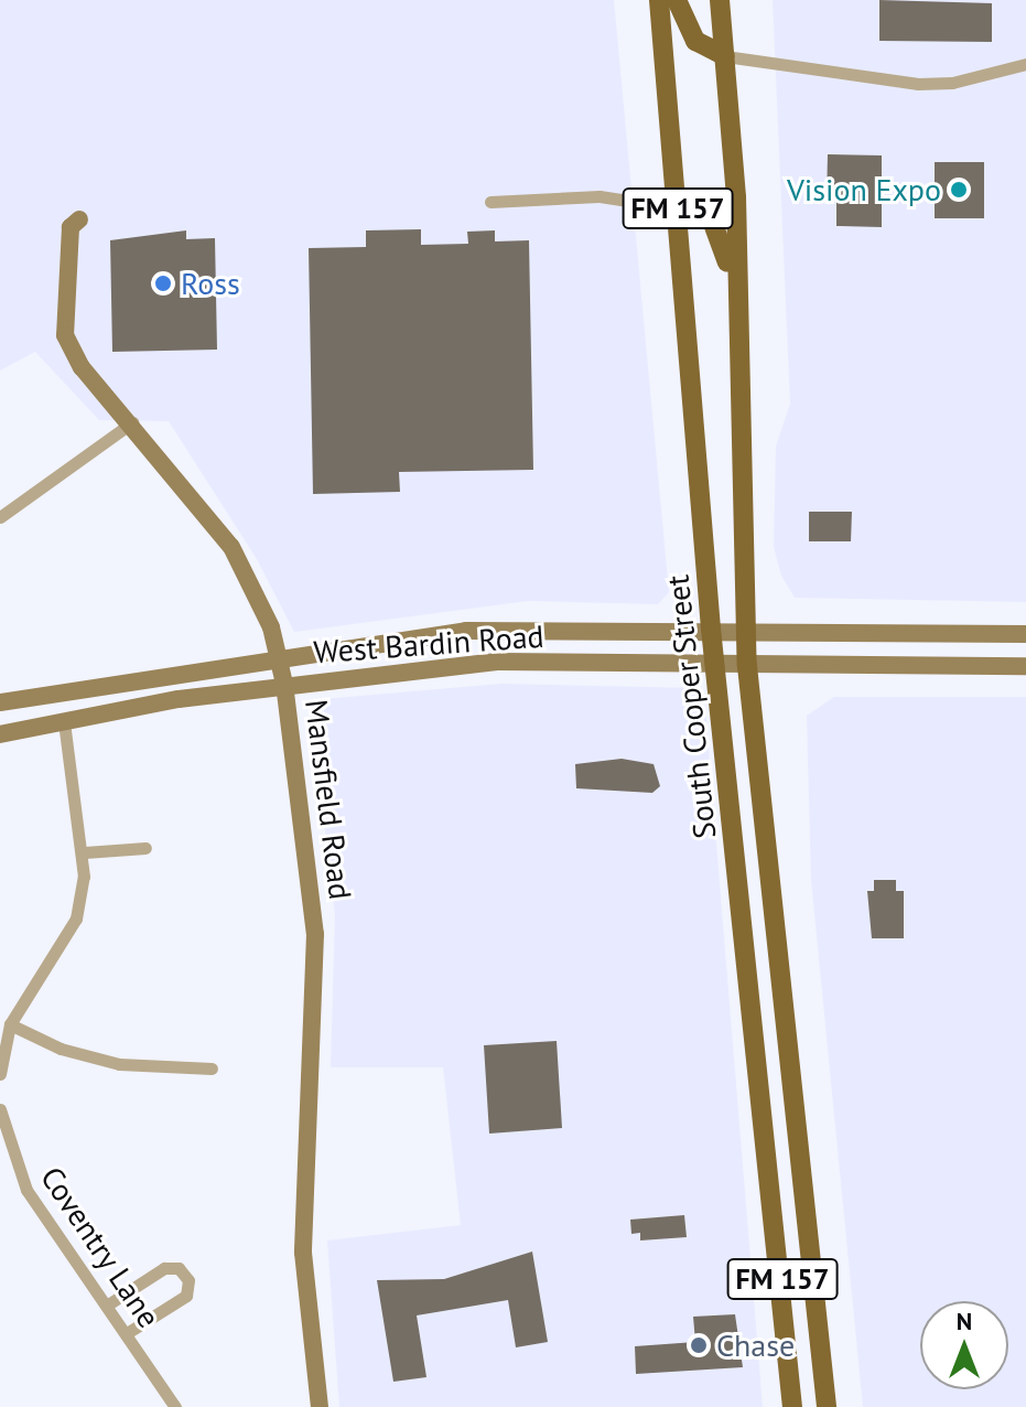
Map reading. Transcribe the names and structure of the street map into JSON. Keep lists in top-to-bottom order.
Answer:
{
  "streets": {
    "main road": [
      "FM 157",
      "West Bardin Road",
      "South Cooper Street",
      "Mansfield Road"
    ],
    "street": ["Coventry Lane"]
  },
  "crossings": [
    ["West Bardin Road", "South Cooper Street"],
    ["West Bardin Road", "Mansfield Road"]
  ],
  "places": ["Vision Expo", "Ross", "Chase"],
  "north": "top"
}
